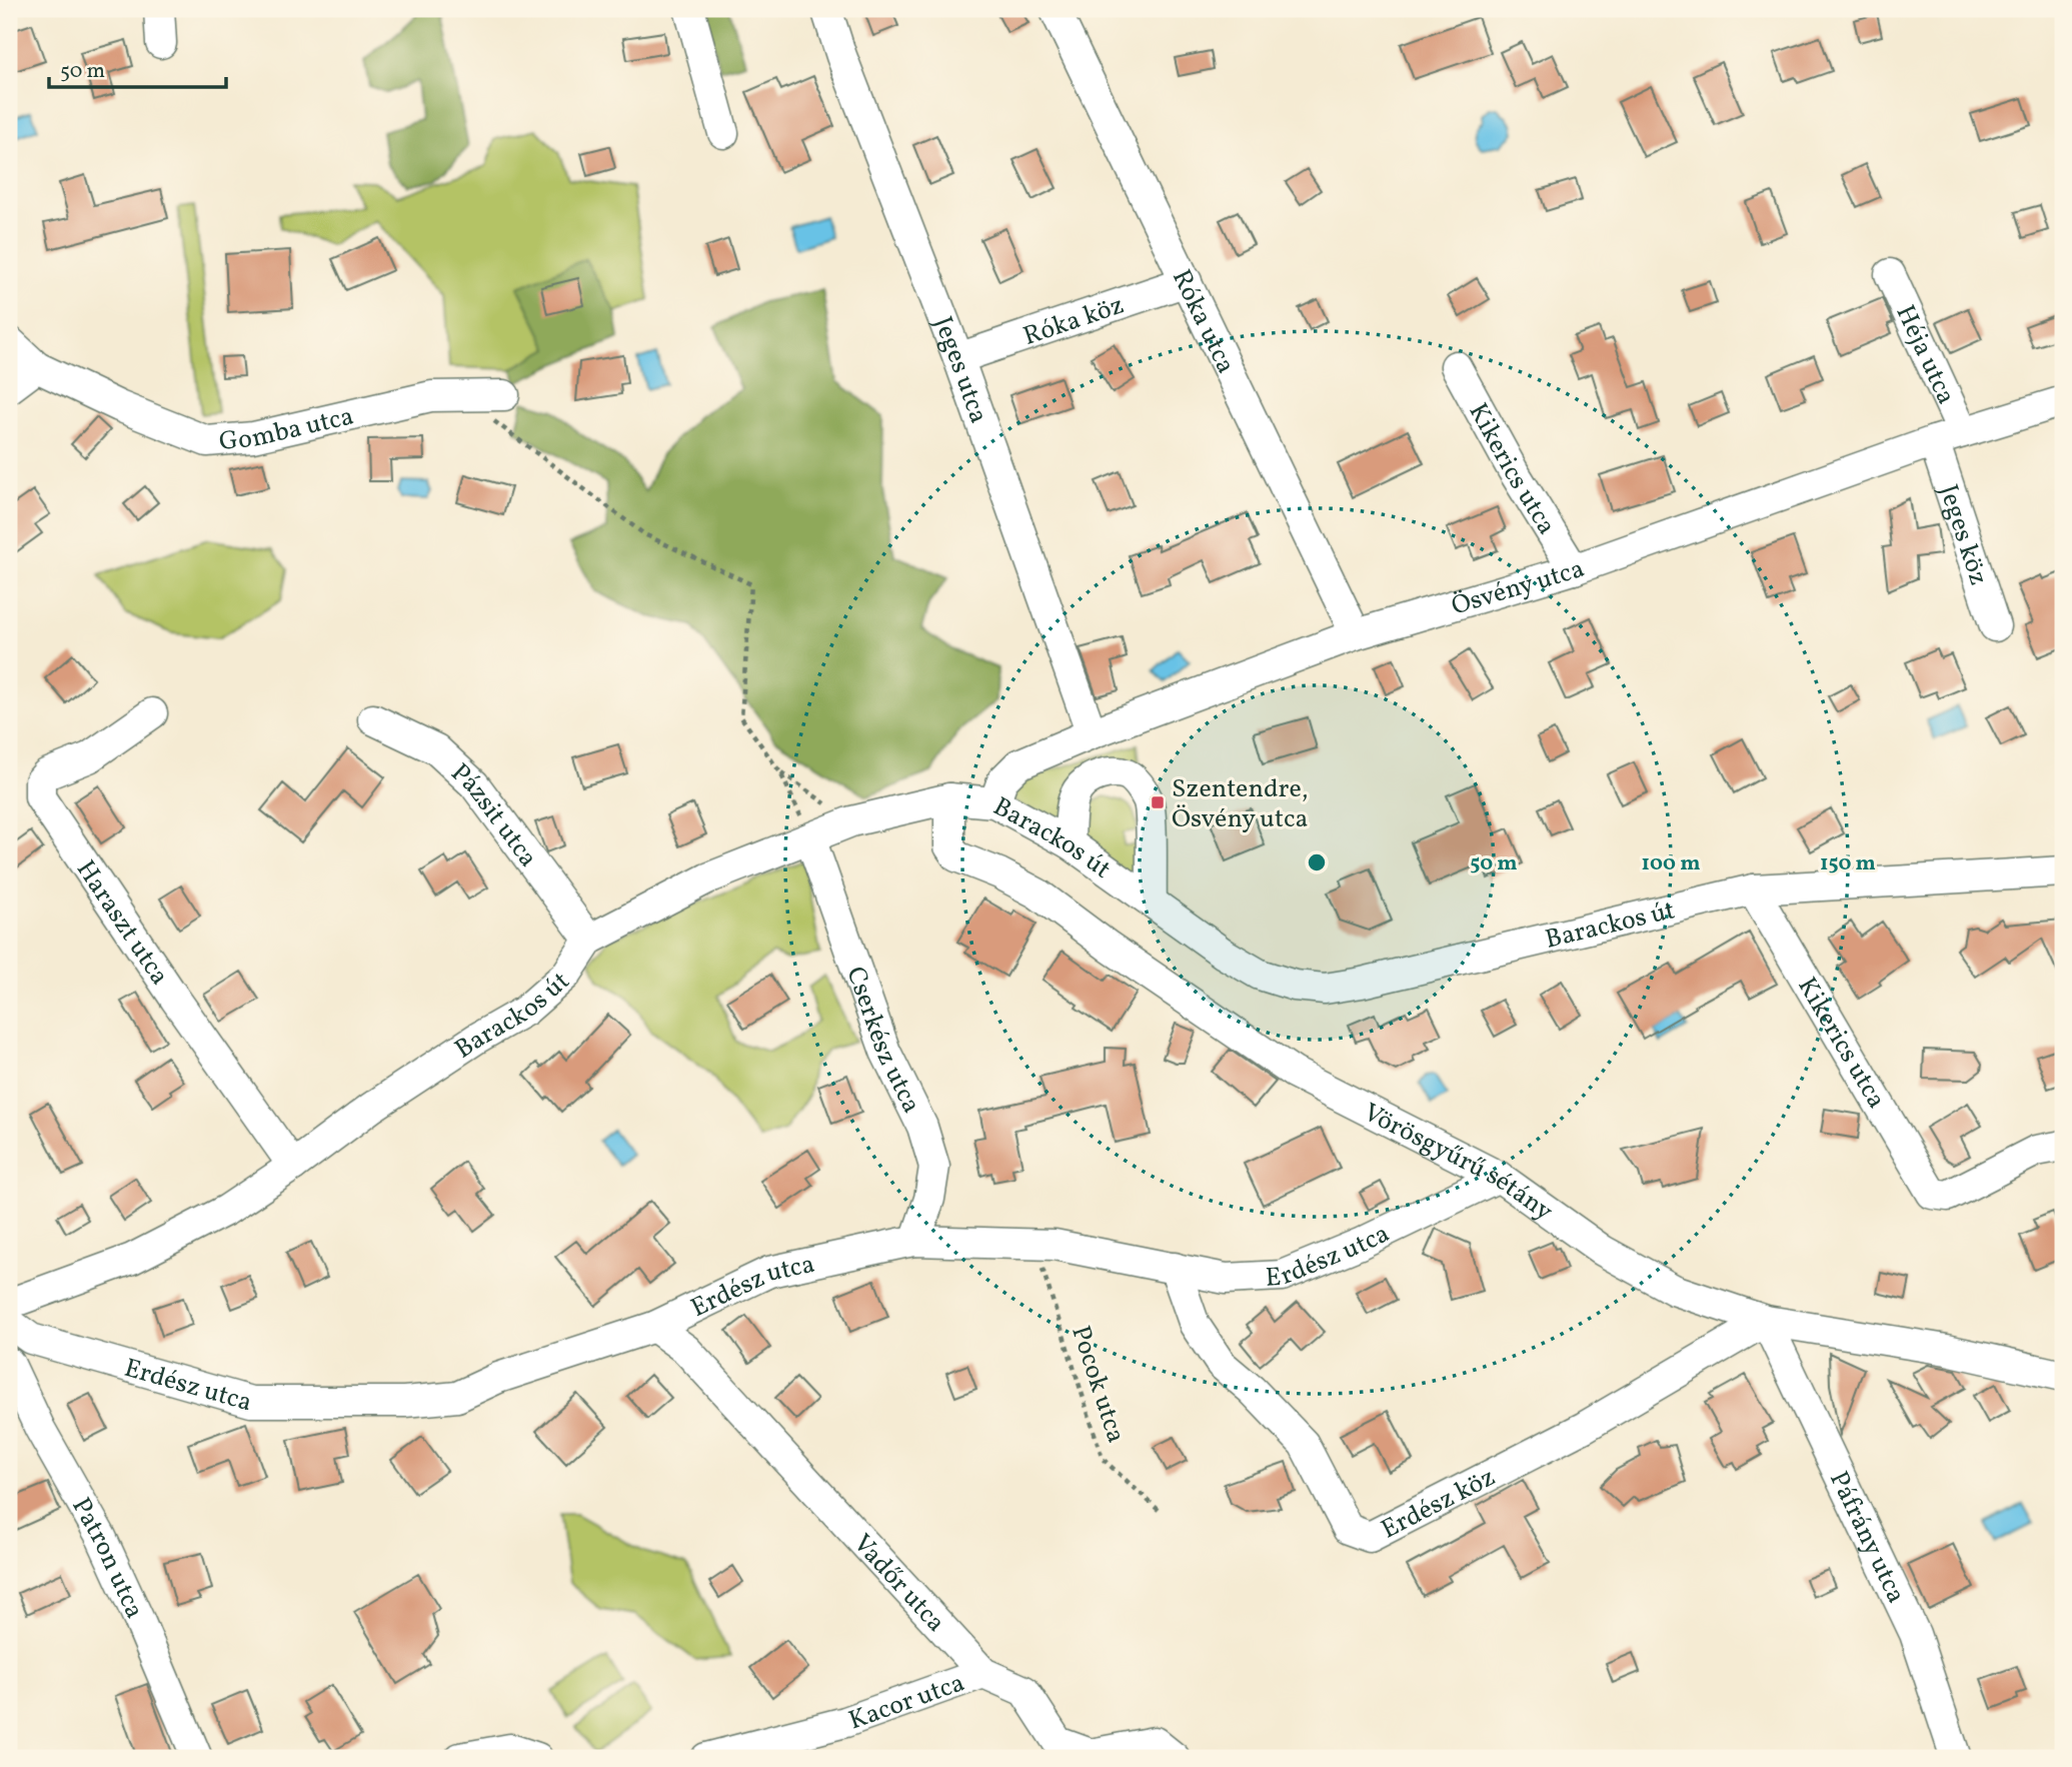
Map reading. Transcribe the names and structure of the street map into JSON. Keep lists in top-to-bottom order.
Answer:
{
  "streets": {
    "street": [
      "Róka köz",
      "Róka utca",
      "Héja utca",
      "Jeges utca",
      "Gomba utca",
      "Kikerics utca",
      "Jeges köz",
      "Ösvény utca",
      "Pázsit utca",
      "Barackos út",
      "Haraszt utca",
      "Cserkész utca",
      "Vörösgyűrű sétány",
      "Erdész utca",
      "Erdész köz",
      "Páfrány utca",
      "Patron utca",
      "Vadőr utca",
      "Kacor utca"
    ],
    "path": ["Pocok utca"]
  },
  "crossings": [
    ["Róka köz", "Róka utca"],
    ["Róka köz", "Jeges utca"],
    ["Róka utca", "Ösvény utca"],
    ["Héja utca", "Ösvény utca"],
    ["Jeges utca", "Ösvény utca"],
    ["Kikerics utca", "Ösvény utca"],
    ["Kikerics utca", "Barackos út"],
    ["Jeges köz", "Ösvény utca"],
    ["Ösvény utca", "Barackos út"],
    ["Pázsit utca", "Barackos út"],
    ["Barackos út", "Haraszt utca"],
    ["Barackos út", "Cserkész utca"],
    ["Barackos út", "Vörösgyűrű sétány"],
    ["Cserkész utca", "Erdész utca"],
    ["Vörösgyűrű sétány", "Erdész utca"],
    ["Vörösgyűrű sétány", "Erdész köz"],
    ["Vörösgyűrű sétány", "Páfrány utca"],
    ["Erdész utca", "Pocok utca"],
    ["Erdész utca", "Erdész köz"],
    ["Erdész utca", "Vadőr utca"],
    ["Erdész köz", "Páfrány utca"],
    ["Vadőr utca", "Kacor utca"]
  ],
  "places": {
    "transit": ["Szentendre, Ösvény utca"]
  },
  "scale_bar": "50 m",
  "rings": ["50 m", "100 m", "150 m"]
}
